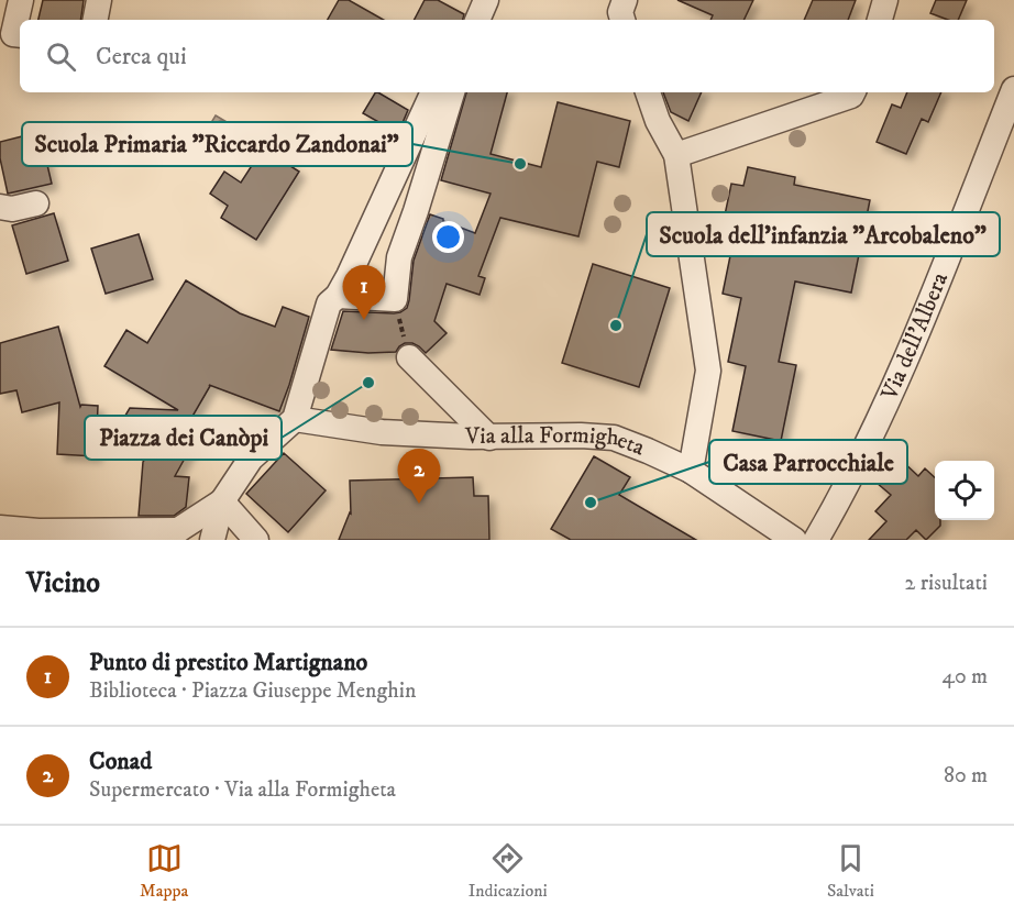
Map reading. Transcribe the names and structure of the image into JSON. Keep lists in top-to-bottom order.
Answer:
{
  "streets": {
    "street": ["Via dell'Albera", "Via alla Formigheta"]
  },
  "places": [
    "Scuola Primaria \"Riccardo Zandonai\"",
    "Scuola dell'infanzia \"Arcobaleno\"",
    "Piazza dei Canòpi",
    "Casa Parrocchiale"
  ],
  "page": {
    "search": "Cerca qui",
    "pins": ["1", "2"],
    "heading": ["Vicino", "2 risultati"],
    "list": [
      {
        "mark": "1",
        "name": "Punto di prestito Martignano",
        "note": "Biblioteca · Piazza Giuseppe Menghin",
        "value": "40 m"
      },
      {
        "mark": "2",
        "name": "Conad",
        "note": "Supermercato · Via alla Formigheta",
        "value": "80 m"
      }
    ],
    "nav": ["Mappa", "Indicazioni", "Salvati"]
  }
}
